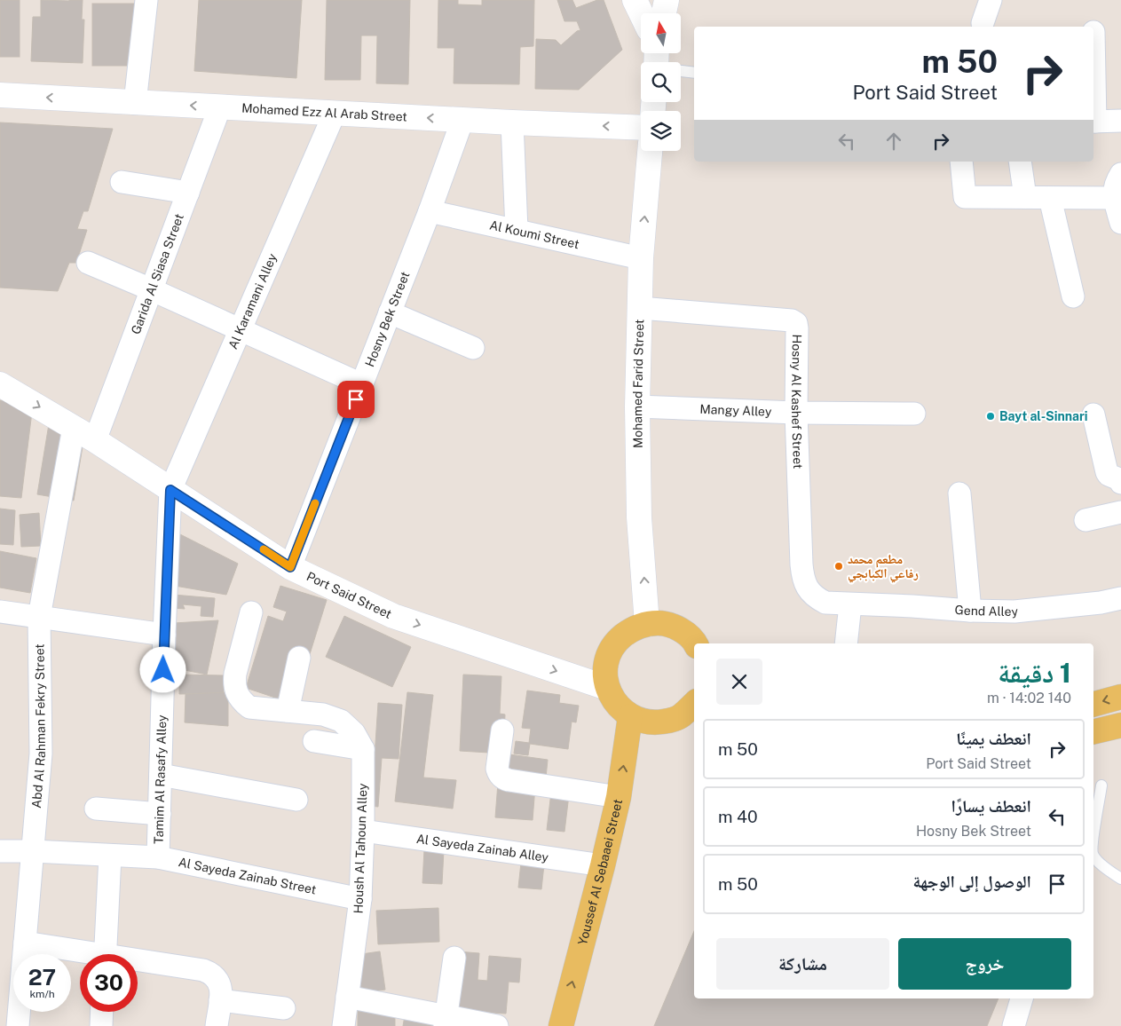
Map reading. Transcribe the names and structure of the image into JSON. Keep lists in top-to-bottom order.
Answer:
{
  "streets": {
    "main road": ["Youssef Al Sebaaei Street"],
    "street": [
      "Mohamed Ezz Al Arab Street",
      "Al Koumi Street",
      "Garida Al Siasa Street",
      "Al Karamani Alley",
      "Hosny Bek Street",
      "Mohamed Farid Street",
      "Hosny Al Kashef Street",
      "Mangy Alley",
      "Port Said Street",
      "Gend Alley",
      "Abd Al Rahman Fekry Street",
      "Tamim Al Rasafy Alley",
      "Housh Al Tahoun Alley",
      "Al Sayeda Zainab Alley",
      "Al Sayeda Zainab Street"
    ]
  },
  "crossings": [
    ["Mohamed Ezz Al Arab Street", "Garida Al Siasa Street"],
    ["Mohamed Ezz Al Arab Street", "Al Karamani Alley"],
    ["Mohamed Ezz Al Arab Street", "Hosny Bek Street"],
    ["Al Koumi Street", "Hosny Bek Street"],
    ["Al Koumi Street", "Mohamed Farid Street"],
    ["Garida Al Siasa Street", "Port Said Street"],
    ["Al Karamani Alley", "Port Said Street"],
    ["Al Karamani Alley", "Tamim Al Rasafy Alley"],
    ["Hosny Bek Street", "Port Said Street"],
    ["Mohamed Farid Street", "Hosny Al Kashef Street"],
    ["Mohamed Farid Street", "Mangy Alley"],
    ["Hosny Al Kashef Street", "Mangy Alley"],
    ["Hosny Al Kashef Street", "Gend Alley"],
    ["Port Said Street", "Abd Al Rahman Fekry Street"],
    ["Port Said Street", "Tamim Al Rasafy Alley"],
    ["Abd Al Rahman Fekry Street", "Al Sayeda Zainab Street"],
    ["Tamim Al Rasafy Alley", "Al Sayeda Zainab Street"],
    ["Housh Al Tahoun Alley", "Al Sayeda Zainab Alley"],
    ["Housh Al Tahoun Alley", "Al Sayeda Zainab Street"],
    ["Al Sayeda Zainab Alley", "Youssef Al Sebaaei Street"]
  ],
  "one_way": ["Mohamed Farid Street", "Youssef Al Sebaaei Street"],
  "places": ["Bayt al-Sinnari", "مطعم محمد رفاعي الكبابجي"],
  "north": "top",
  "page": {
    "turn": ["50 m", "Port Said Street"],
    "heading": ["1 دقيقة", "140 m · 14:02"],
    "list": [
      {
        "name": "انعطف يمينًا",
        "note": "Port Said Street",
        "value": "50 m"
      },
      {
        "name": "انعطف يسارًا",
        "note": "Hosny Bek Street",
        "value": "40 m"
      },
      {
        "name": "الوصول إلى الوجهة",
        "value": "50 m"
      }
    ],
    "buttons": ["خروج", "مشاركة"],
    "speed": "27 km/h",
    "limit": "30"
  }
}
